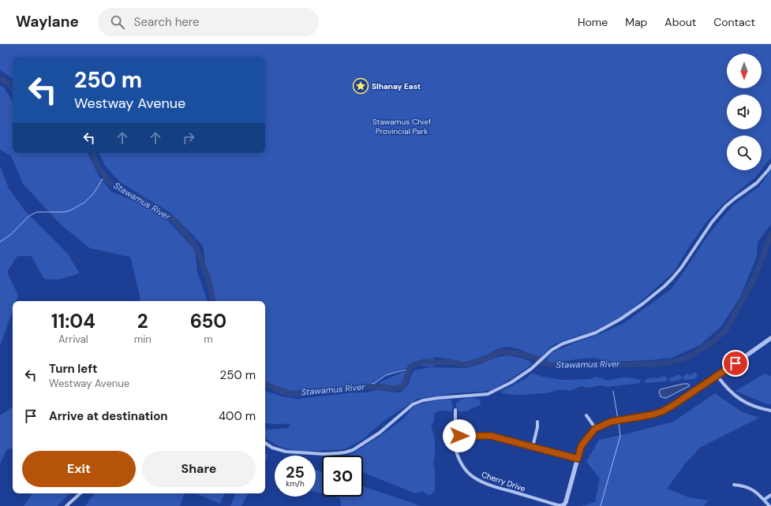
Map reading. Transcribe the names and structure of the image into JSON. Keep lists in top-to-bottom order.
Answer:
{
  "streets": {
    "street": ["Cherry Drive"]
  },
  "water": ["Stawamus River"],
  "parks": ["Stawamus Chief Provincial Park"],
  "places": {
    "place": ["Slhanay East"]
  },
  "north": "bottom",
  "page": {
    "header": "Waylane",
    "search": "Search here",
    "nav": [
      "Home",
      "Map",
      "About",
      "Contact"
    ],
    "turn": ["250 m", "Westway Avenue"],
    "eta": [
      "11:04",
      "Arrival",
      "2",
      "min",
      "650",
      "m"
    ],
    "list": [
      {
        "name": "Turn left",
        "note": "Westway Avenue",
        "value": "250 m"
      },
      {
        "name": "Arrive at destination",
        "value": "400 m"
      }
    ],
    "buttons": ["Exit", "Share"],
    "speed": "25 km/h",
    "limit": "30"
  }
}
